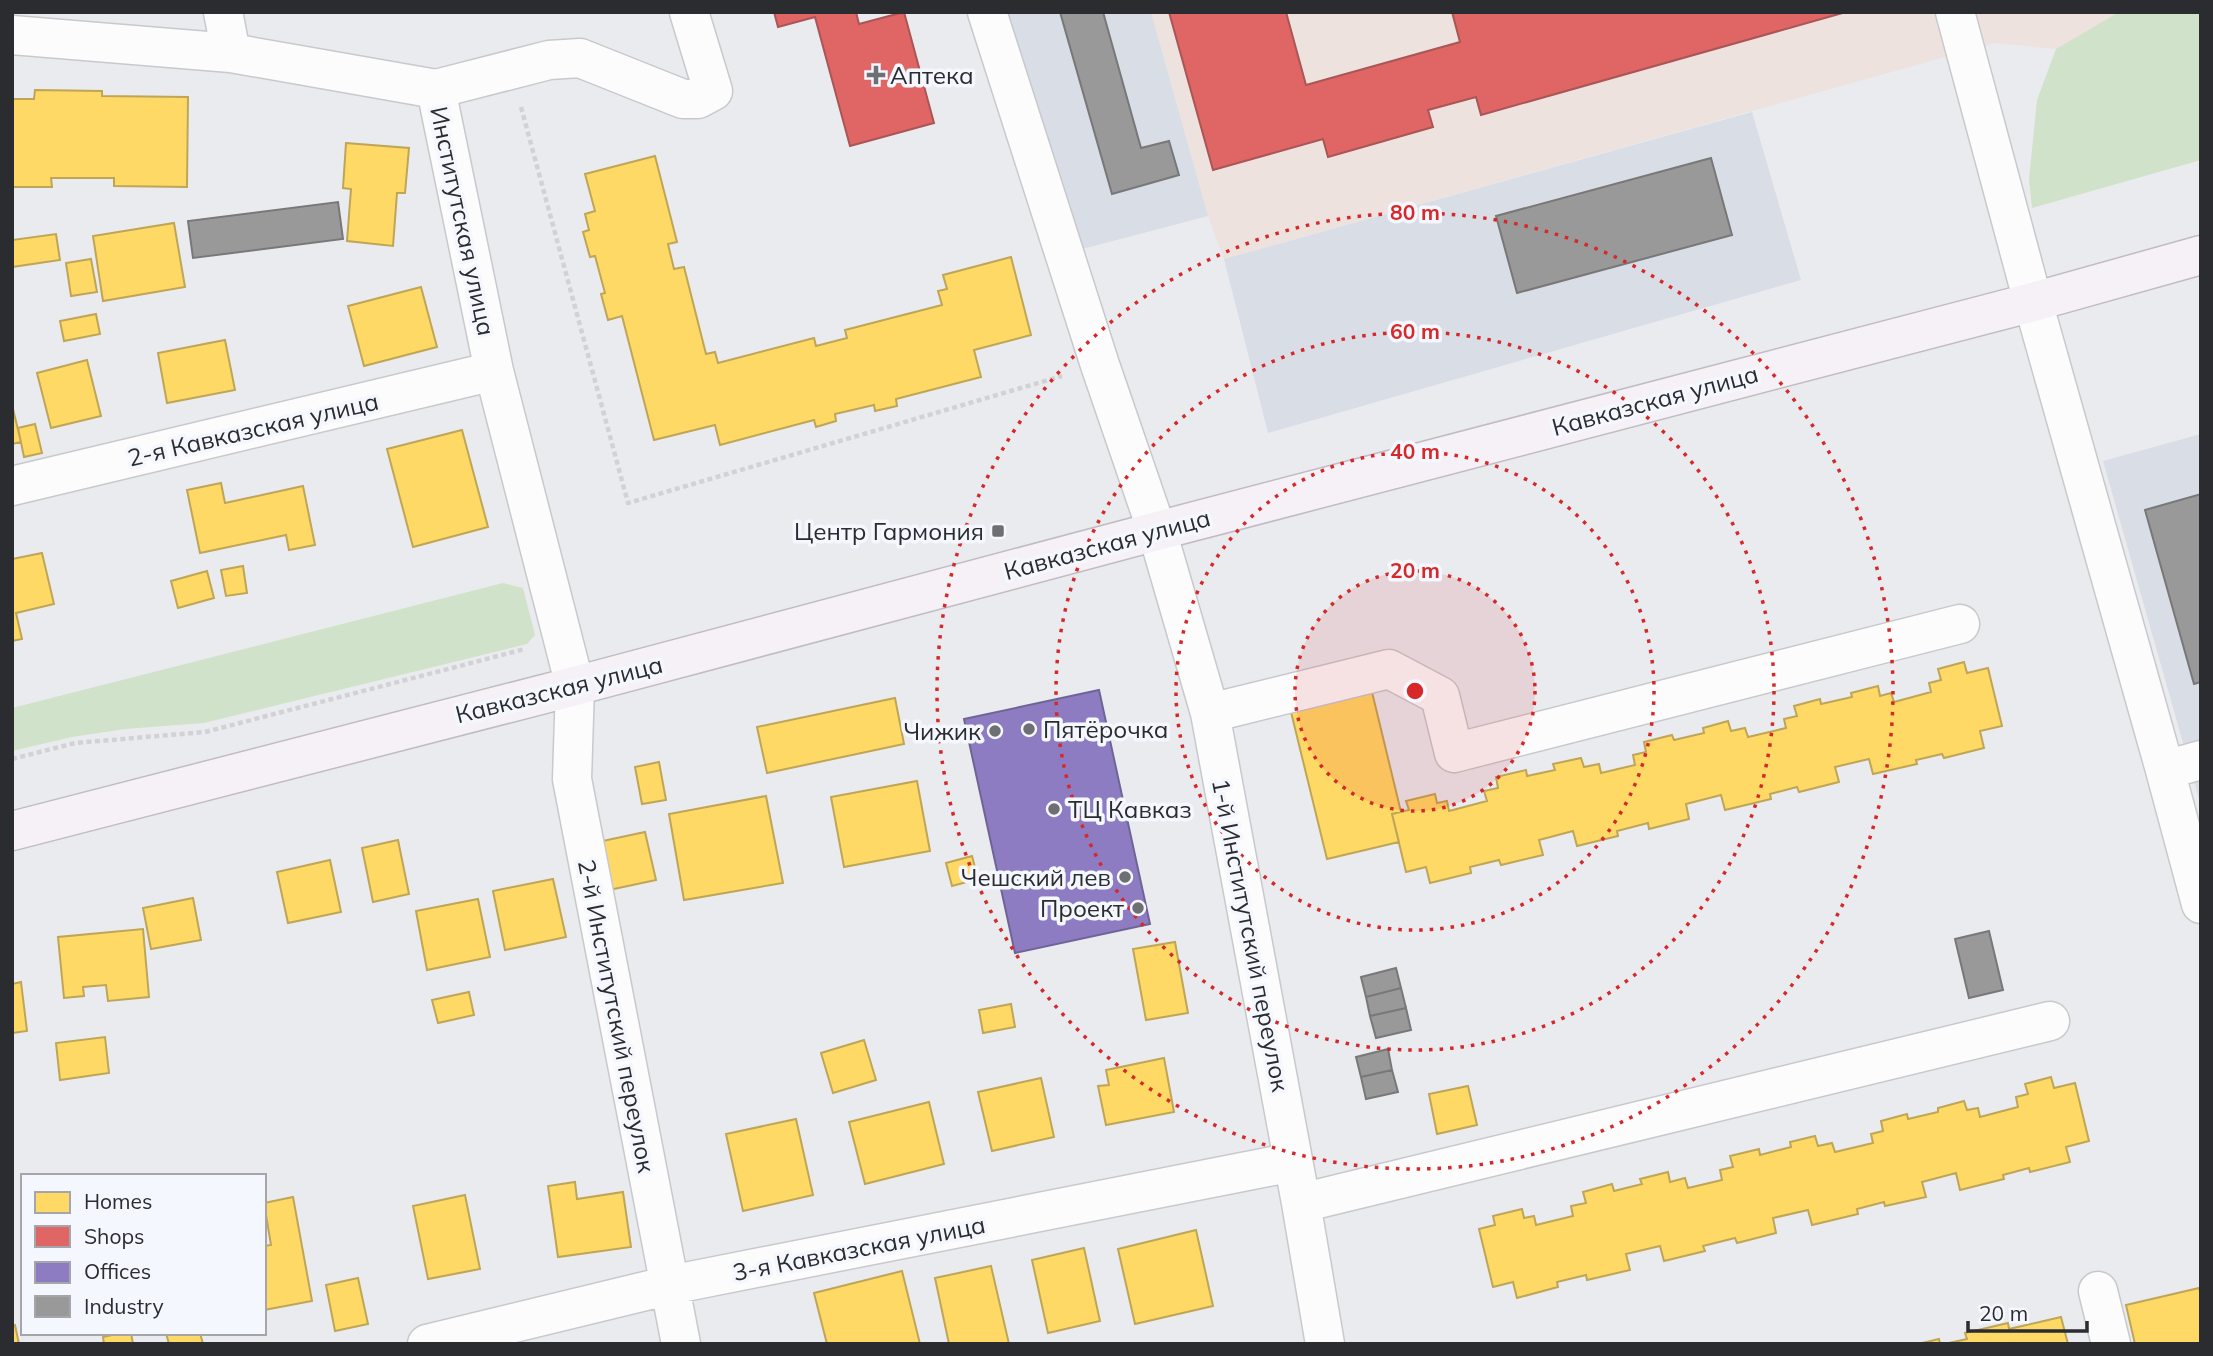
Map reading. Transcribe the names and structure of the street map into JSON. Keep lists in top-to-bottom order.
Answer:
{
  "streets": {
    "main road": ["Кавказская улица"],
    "street": [
      "Институтская улица",
      "2-я Кавказская улица",
      "1-й Институтский переулок",
      "2-й Институтский переулок",
      "3-я Кавказская улица"
    ]
  },
  "crossings": [
    ["Институтская улица", "Кавказская улица"],
    ["Институтская улица", "2-я Кавказская улица"],
    ["Институтская улица", "2-й Институтский переулок"],
    ["Кавказская улица", "1-й Институтский переулок"],
    ["Кавказская улица", "2-й Институтский переулок"],
    ["1-й Институтский переулок", "3-я Кавказская улица"],
    ["2-й Институтский переулок", "3-я Кавказская улица"]
  ],
  "places": {
    "health": ["Аптека"],
    "transit": ["Центр Гармония"],
    "other": [
      "Пятёрочка",
      "Чижик",
      "ТЦ Кавказ",
      "Чешский лев",
      "Проект"
    ]
  },
  "legend": [
    "Homes",
    "Shops",
    "Offices",
    "Industry"
  ],
  "scale_bar": "20 m",
  "rings": [
    "80 m",
    "60 m",
    "40 m",
    "20 m"
  ]
}
